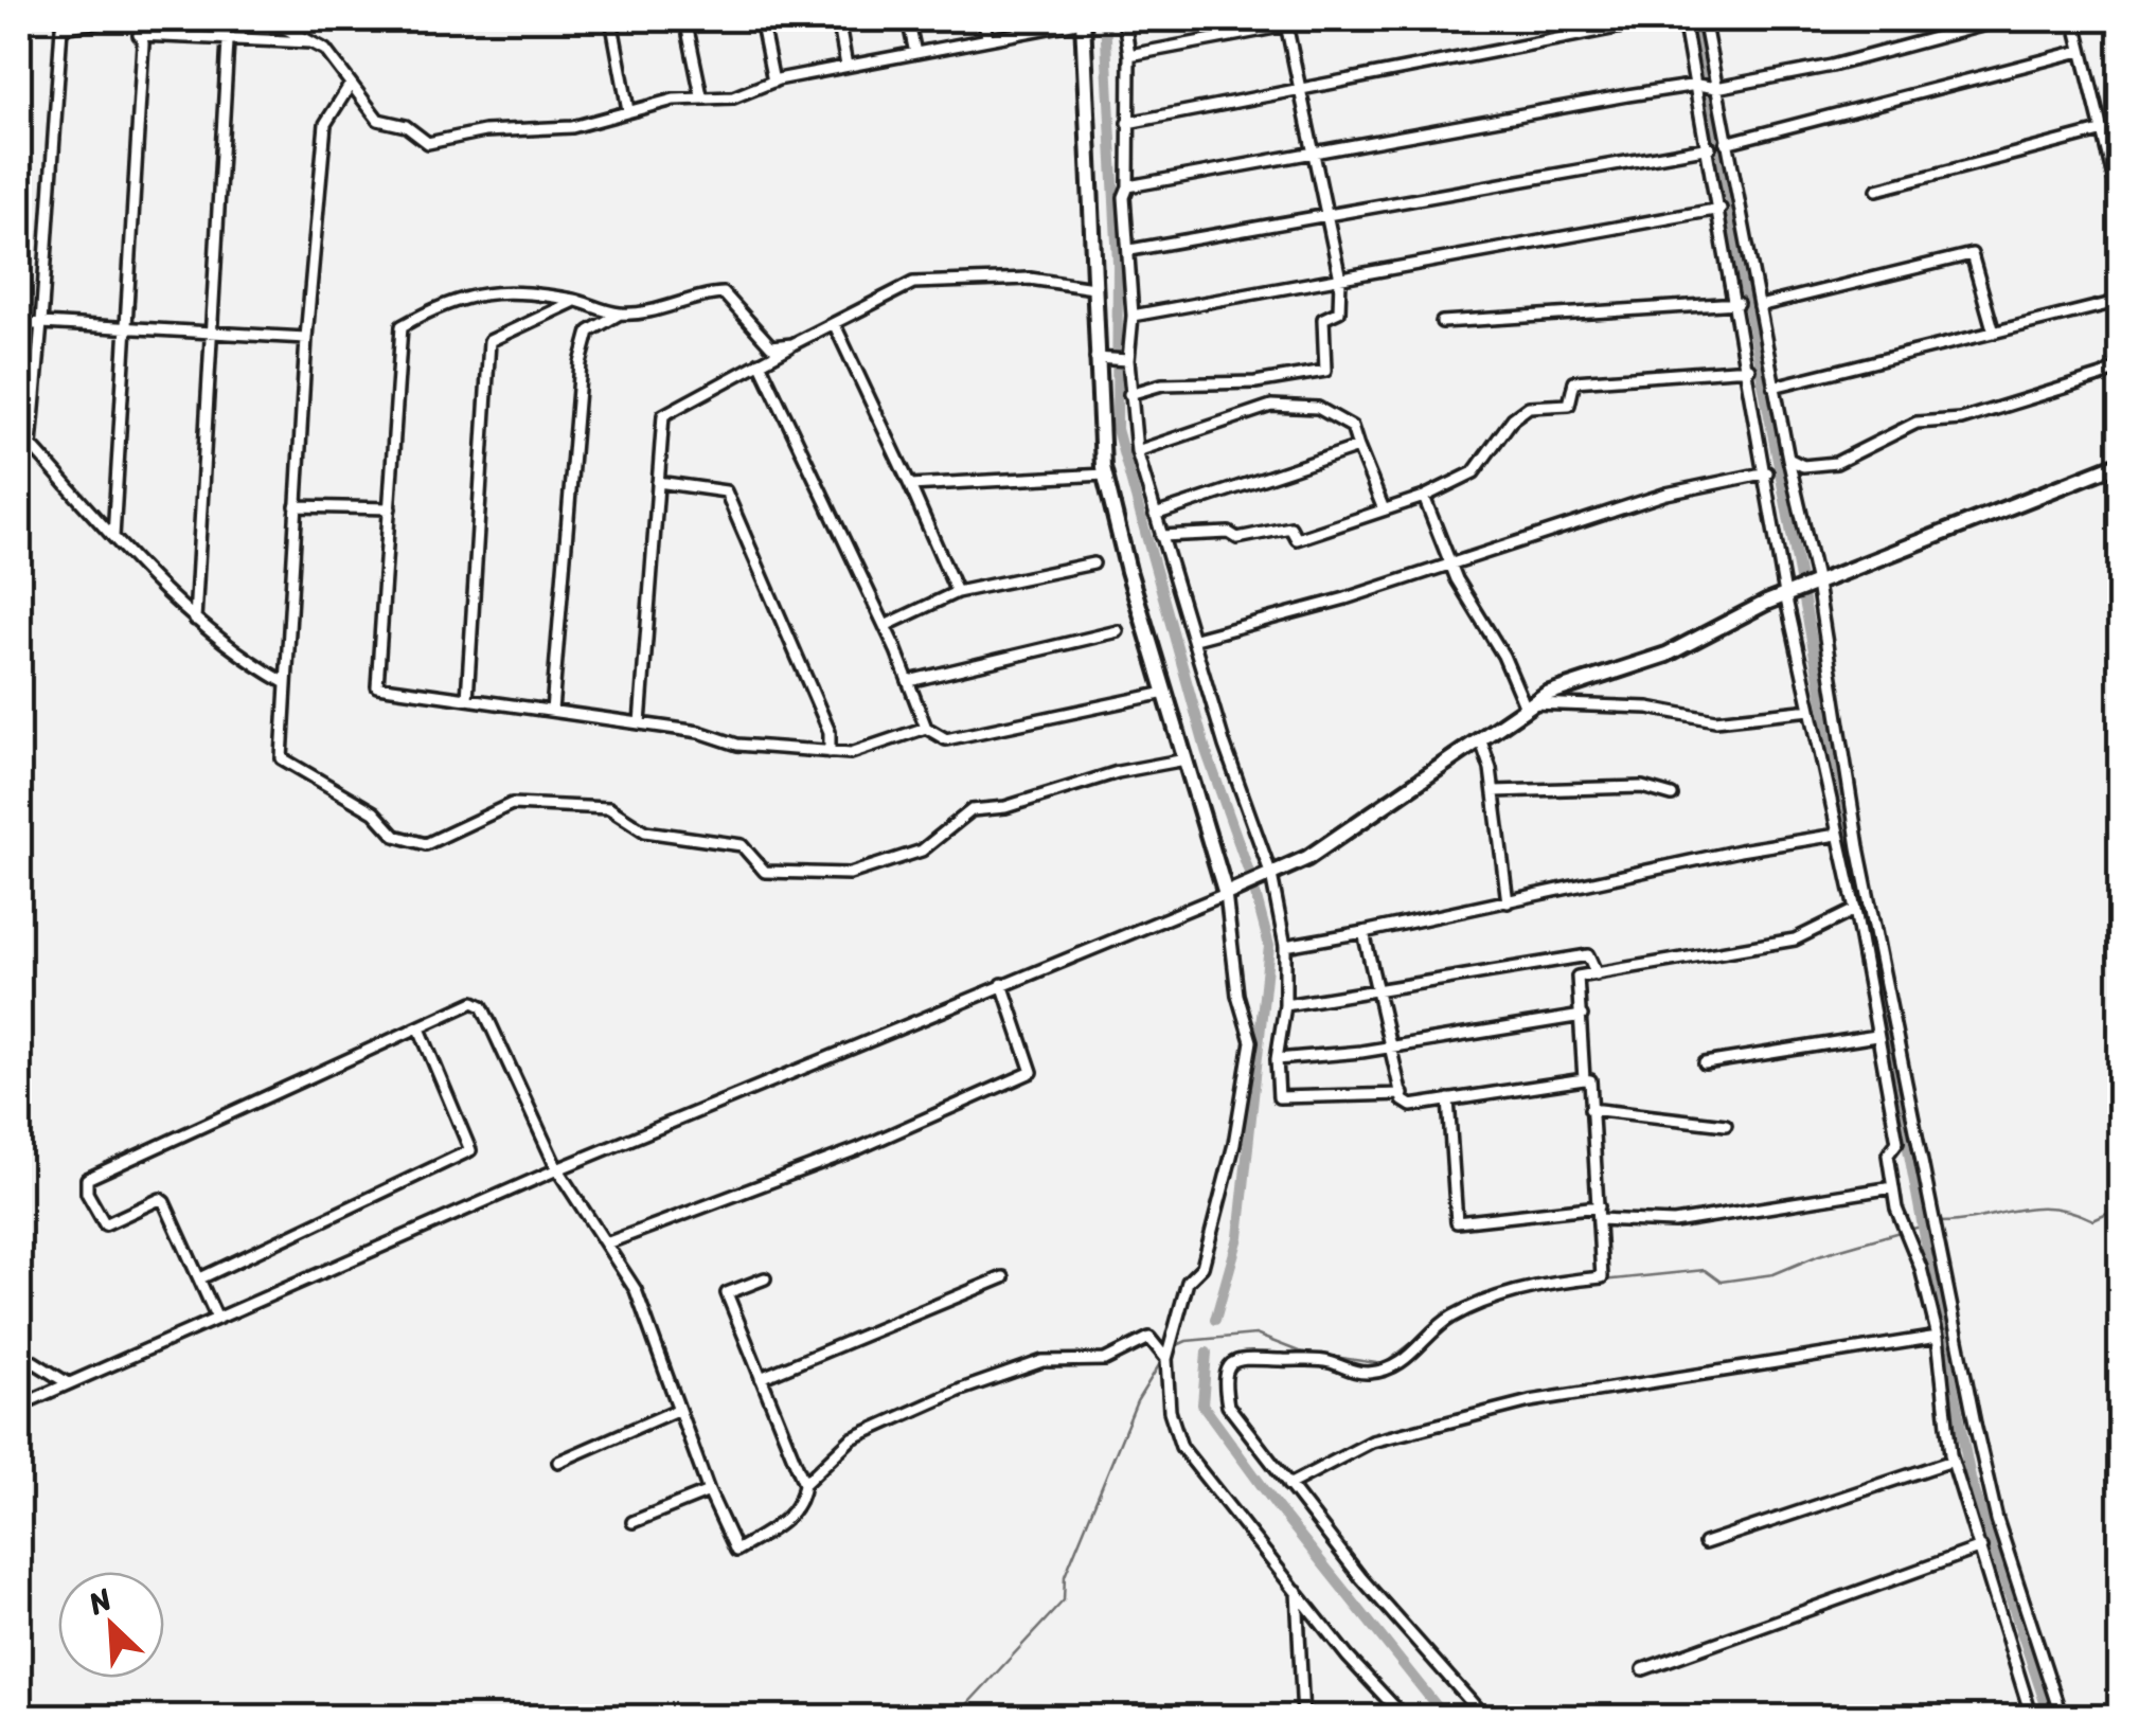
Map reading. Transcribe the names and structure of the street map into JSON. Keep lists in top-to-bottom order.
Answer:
{
  "north": "top left"
}
